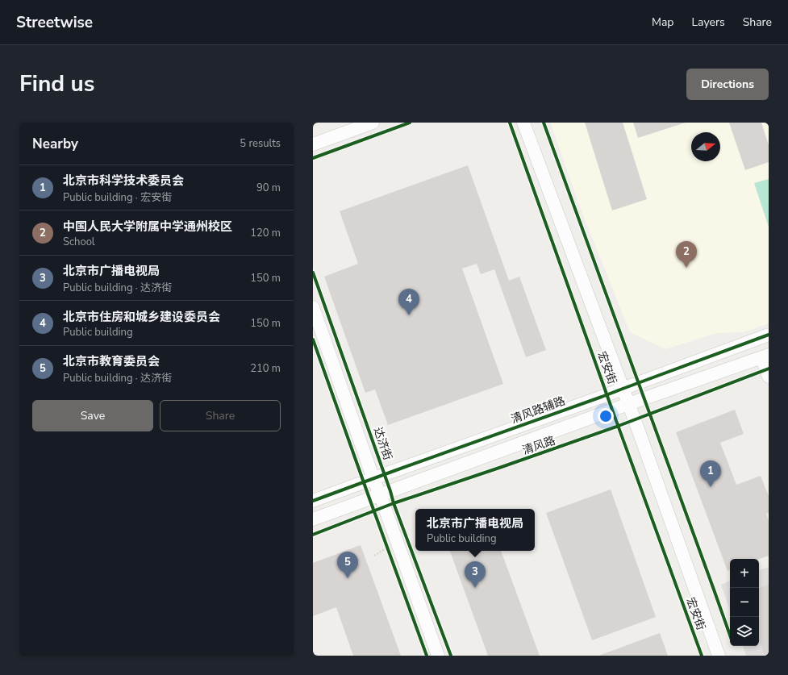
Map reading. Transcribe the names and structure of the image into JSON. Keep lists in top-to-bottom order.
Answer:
{
  "streets": {
    "street": [
      "宏安街",
      "清风路辅路",
      "达济街",
      "清风路"
    ]
  },
  "crossings": [
    ["宏安街", "清风路辅路"],
    ["宏安街", "清风路"],
    ["清风路辅路", "达济街"],
    ["达济街", "清风路"]
  ],
  "north": "right",
  "page": {
    "header": "Streetwise",
    "nav": ["Map", "Layers", "Share"],
    "title": "Find us",
    "buttons": [
      "Directions",
      ["Save", "Share"]
    ],
    "heading": ["Nearby", "5 results"],
    "list": [
      {
        "mark": "1",
        "name": "北京市科学技术委员会",
        "note": "Public building · 宏安街",
        "value": "90 m"
      },
      {
        "mark": "2",
        "name": "中国人民大学附属中学通州校区",
        "note": "School",
        "value": "120 m"
      },
      {
        "mark": "3",
        "name": "北京市广播电视局",
        "note": "Public building · 达济街",
        "value": "150 m"
      },
      {
        "mark": "4",
        "name": "北京市住房和城乡建设委员会",
        "note": "Public building",
        "value": "150 m"
      },
      {
        "mark": "5",
        "name": "北京市教育委员会",
        "note": "Public building · 达济街",
        "value": "210 m"
      }
    ],
    "pins": [
      "2",
      "4",
      "1",
      "5",
      "3"
    ],
    "popup": ["北京市广播电视局", "Public building"],
    "map_buttons": ["+", "−"]
  }
}
